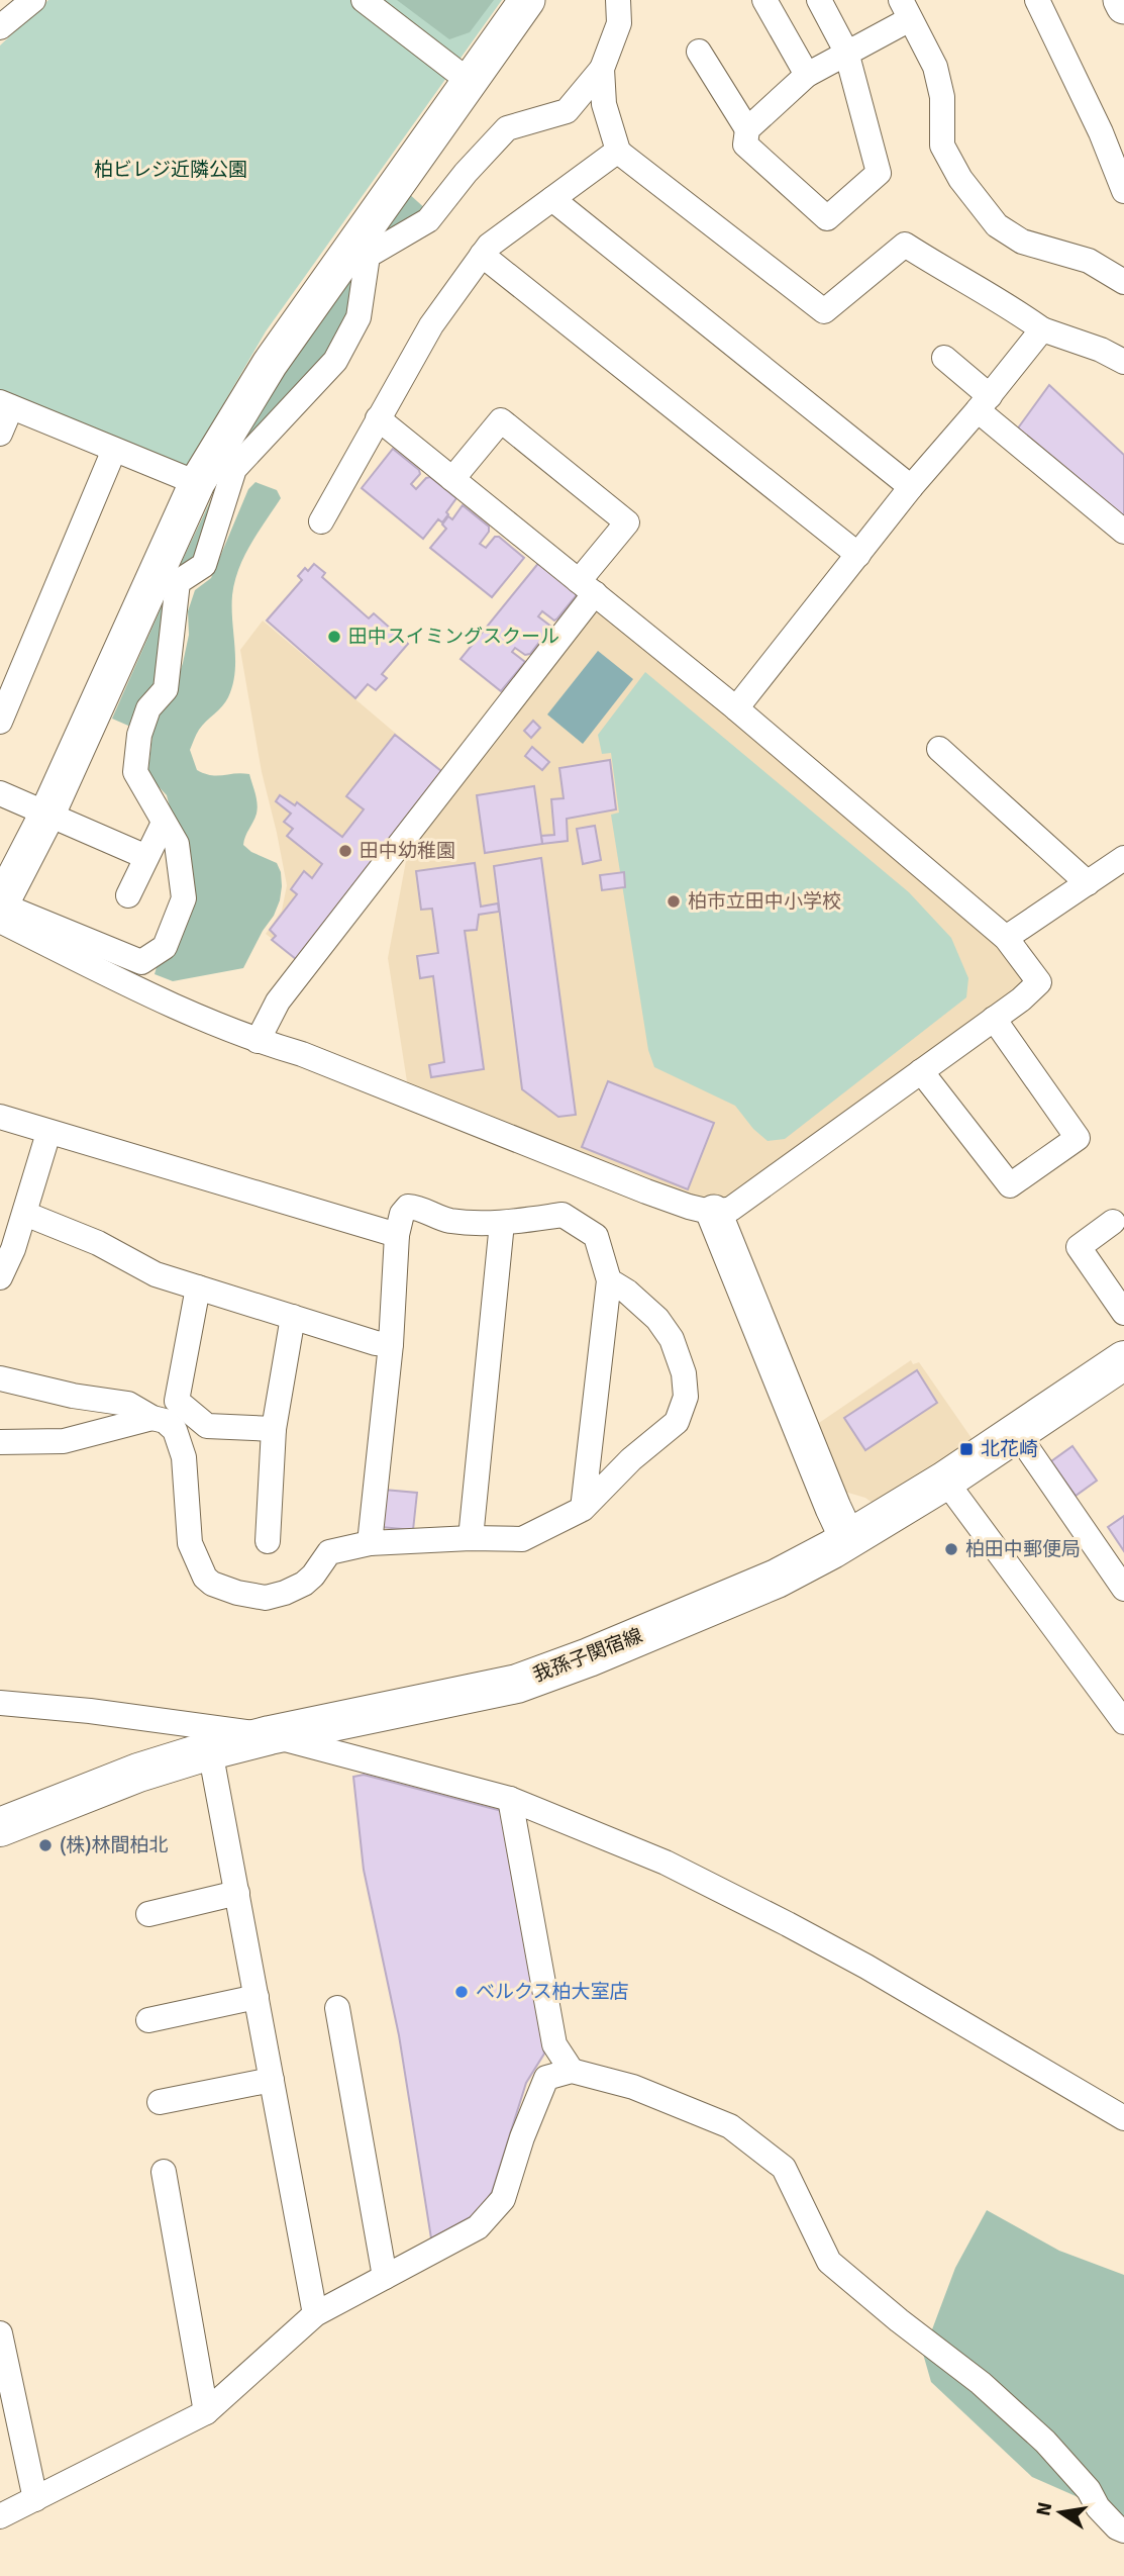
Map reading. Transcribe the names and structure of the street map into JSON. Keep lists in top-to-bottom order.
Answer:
{
  "streets": {
    "main road": ["我孫子関宿線"]
  },
  "parks": ["柏ビレジ近隣公園"],
  "places": {
    "other": [
      "田中スイミングスクール",
      "田中幼稚園",
      "柏市立田中小学校",
      "柏田中郵便局",
      "(株)林間柏北",
      "ベルクス柏大室店"
    ],
    "transit": ["北花崎"]
  },
  "north": "left"
}
